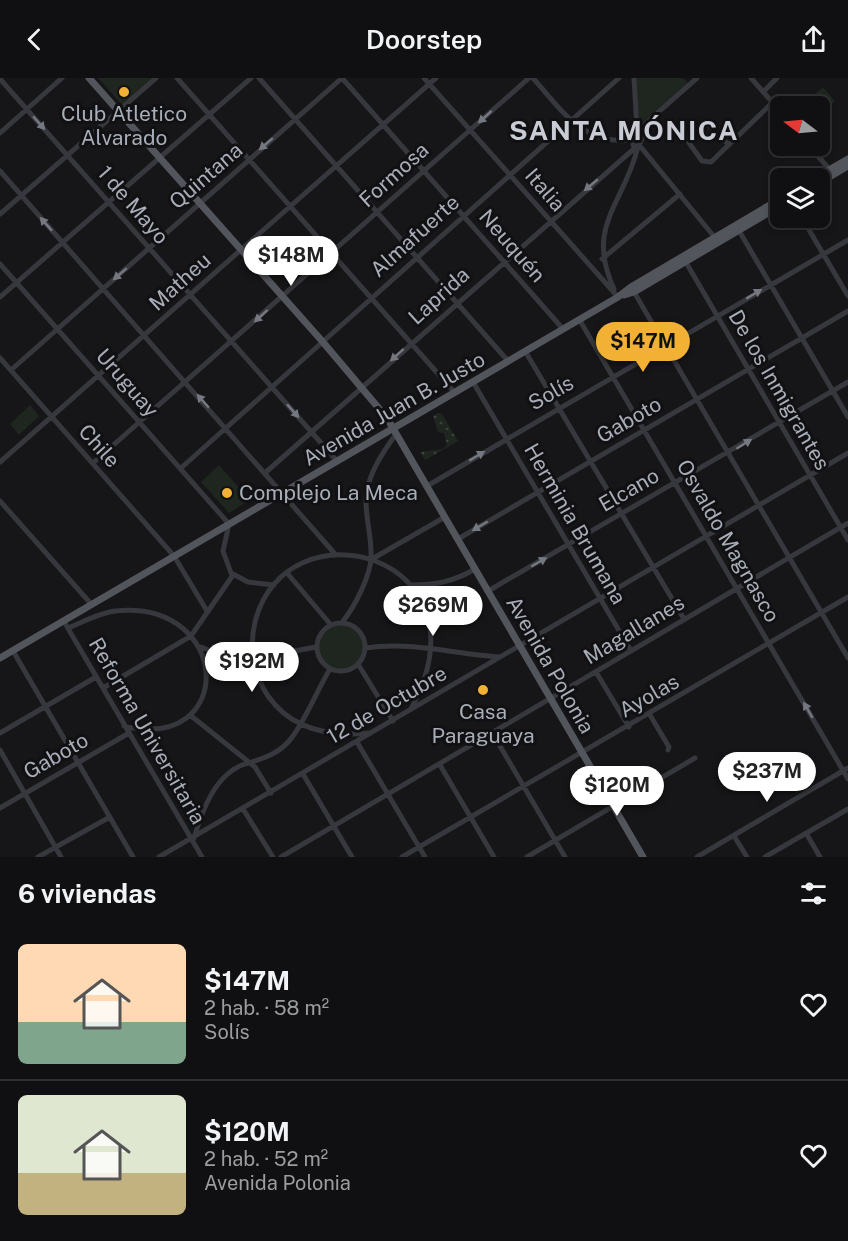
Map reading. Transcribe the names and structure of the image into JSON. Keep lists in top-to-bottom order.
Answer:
{
  "streets": {
    "main road": ["Avenida Juan B. Justo", "Avenida Polonia"],
    "street": [
      "Formosa",
      "Quintana",
      "Italia",
      "1 de Mayo",
      "Almafuerte",
      "Neuquén",
      "Matheu",
      "Laprida",
      "Uruguay",
      "De los Inmigrantes",
      "Solís",
      "Gaboto",
      "Chile",
      "Elcano",
      "Herminia Brumana",
      "Osvaldo Magnasco",
      "Magallanes",
      "Ayolas",
      "12 de Octubre",
      "Reforma Universitaria"
    ]
  },
  "crossings": [
    ["Formosa", "Italia"],
    ["Formosa", "1 de Mayo"],
    ["Formosa", "Neuquén"],
    ["Formosa", "Uruguay"],
    ["Formosa", "Chile"],
    ["Formosa", "Avenida Polonia"],
    ["Quintana", "1 de Mayo"],
    ["Quintana", "Neuquén"],
    ["Quintana", "Uruguay"],
    ["Quintana", "Chile"],
    ["Quintana", "Avenida Polonia"],
    ["Italia", "Almafuerte"],
    ["Italia", "Matheu"],
    ["Italia", "Laprida"],
    ["Italia", "Avenida Juan B. Justo"],
    ["1 de Mayo", "Almafuerte"],
    ["1 de Mayo", "Matheu"],
    ["1 de Mayo", "Laprida"],
    ["1 de Mayo", "Avenida Juan B. Justo"],
    ["Almafuerte", "Neuquén"],
    ["Almafuerte", "Uruguay"],
    ["Almafuerte", "Avenida Polonia"],
    ["Neuquén", "Matheu"],
    ["Neuquén", "Laprida"],
    ["Neuquén", "Avenida Juan B. Justo"],
    ["Matheu", "Uruguay"],
    ["Matheu", "Chile"],
    ["Matheu", "Avenida Polonia"],
    ["Laprida", "Avenida Polonia"],
    ["Uruguay", "Avenida Juan B. Justo"],
    ["De los Inmigrantes", "Solís"],
    ["De los Inmigrantes", "Avenida Juan B. Justo"],
    ["De los Inmigrantes", "Gaboto"],
    ["De los Inmigrantes", "Elcano"],
    ["De los Inmigrantes", "Magallanes"],
    ["De los Inmigrantes", "12 de Octubre"],
    ["Solís", "Herminia Brumana"],
    ["Solís", "Osvaldo Magnasco"],
    ["Solís", "Avenida Polonia"],
    ["Avenida Juan B. Justo", "Chile"],
    ["Avenida Juan B. Justo", "Herminia Brumana"],
    ["Avenida Juan B. Justo", "Osvaldo Magnasco"],
    ["Avenida Juan B. Justo", "Avenida Polonia"],
    ["Avenida Juan B. Justo", "Reforma Universitaria"],
    ["Gaboto", "Herminia Brumana"],
    ["Gaboto", "Osvaldo Magnasco"],
    ["Gaboto", "Avenida Polonia"],
    ["Gaboto", "Reforma Universitaria"],
    ["Elcano", "Herminia Brumana"],
    ["Elcano", "Osvaldo Magnasco"],
    ["Elcano", "Avenida Polonia"],
    ["Herminia Brumana", "Magallanes"],
    ["Herminia Brumana", "12 de Octubre"],
    ["Osvaldo Magnasco", "Magallanes"],
    ["Osvaldo Magnasco", "Ayolas"],
    ["Osvaldo Magnasco", "12 de Octubre"],
    ["Magallanes", "Avenida Polonia"],
    ["Avenida Polonia", "Ayolas"],
    ["Avenida Polonia", "12 de Octubre"],
    ["12 de Octubre", "Reforma Universitaria"]
  ],
  "one_way": ["Laprida", "Elcano"],
  "districts": ["SANTA MÓNICA"],
  "places": ["Club Atletico Alvarado", "Complejo La Meca", "Casa Paraguaya"],
  "north": "left",
  "page": {
    "header": "Doorstep",
    "price": [
      "$148M",
      "$147M",
      "$269M",
      "$192M",
      "$237M",
      "$120M"
    ],
    "heading": "6 viviendas",
    "list": [
      {
        "name": "$147M",
        "note": "2 hab. · 58 m² · Solís"
      },
      {
        "name": "$120M",
        "note": "2 hab. · 52 m² · Avenida Polonia"
      }
    ]
  }
}
